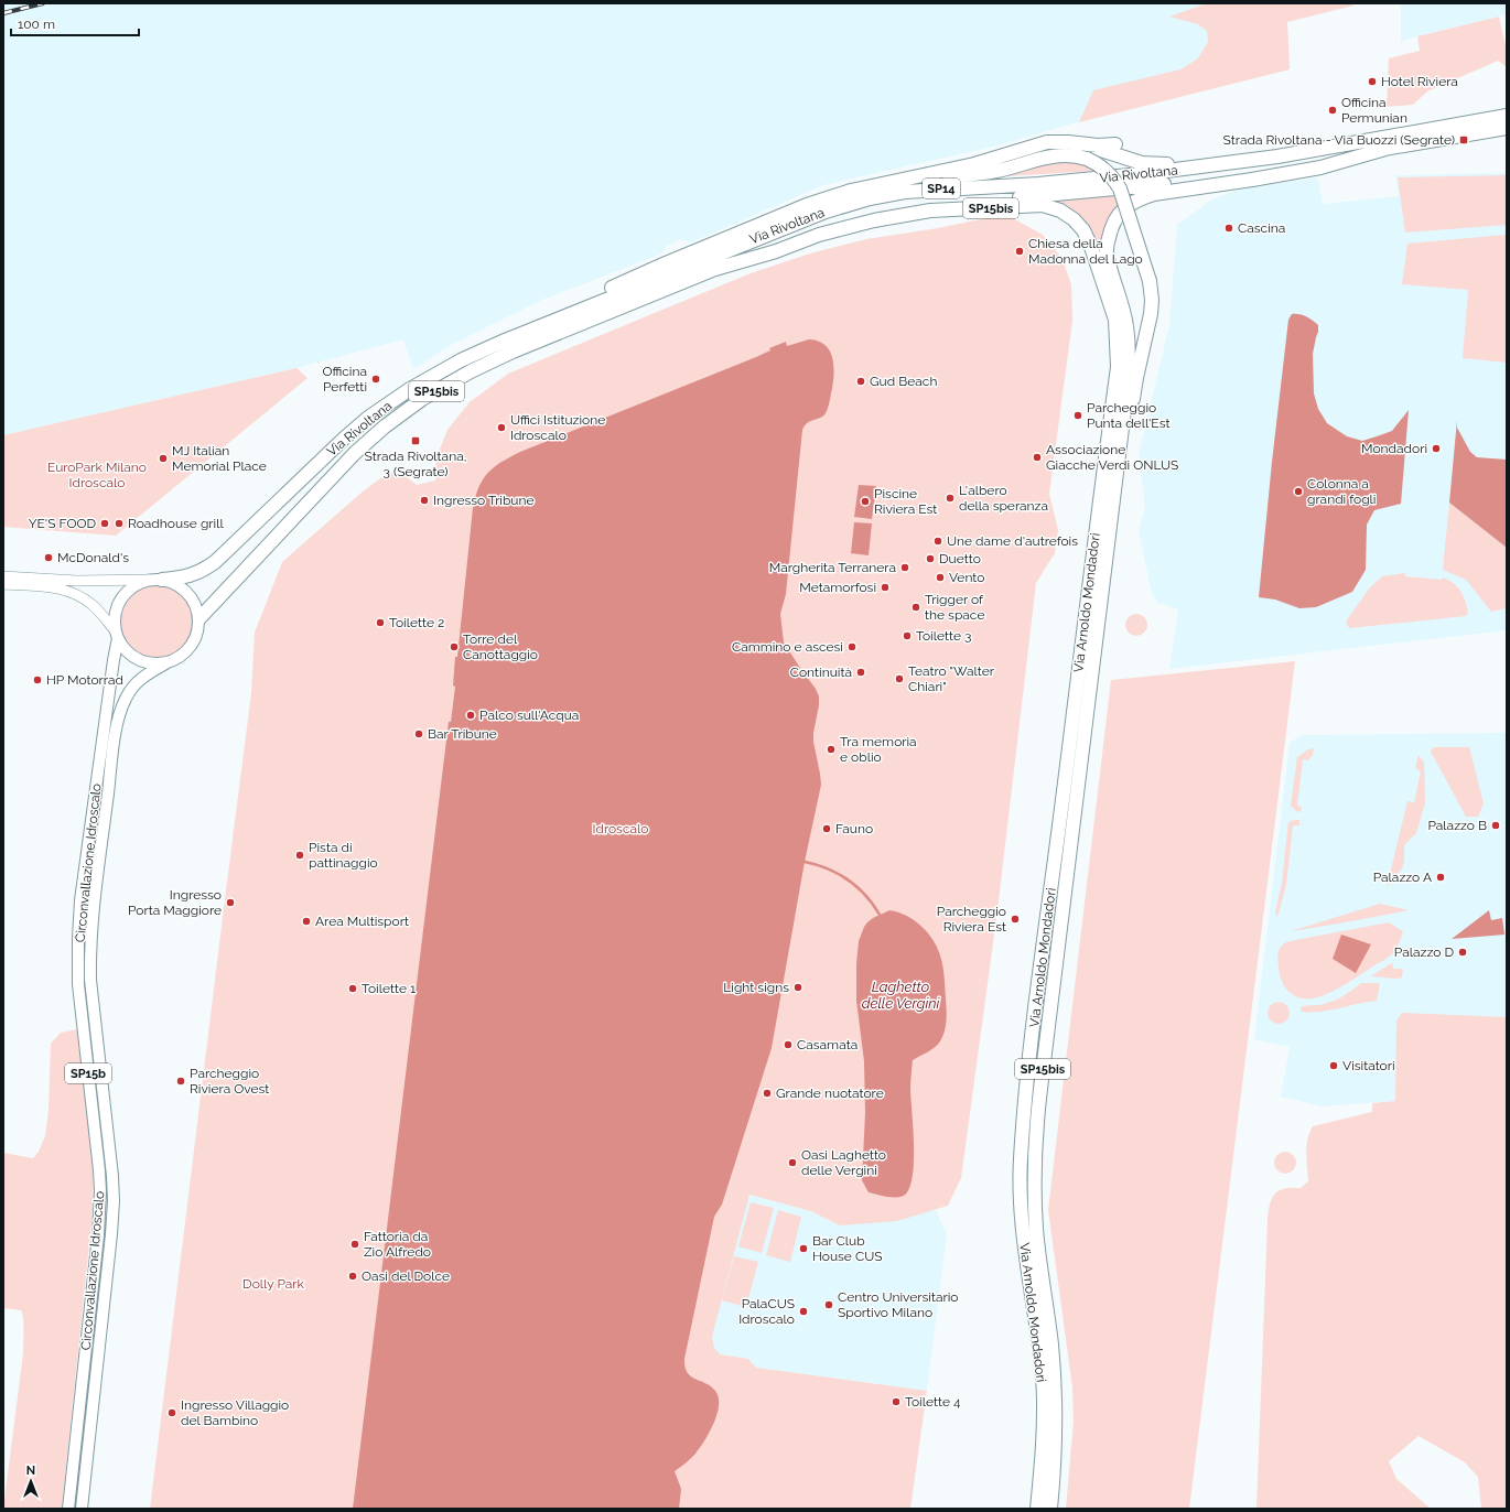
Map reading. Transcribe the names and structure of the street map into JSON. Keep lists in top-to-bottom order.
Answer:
{
  "streets": {
    "highway": [
      "Via Rivoltana",
      "SP14",
      "SP15bis",
      "Via Arnoldo Mondadori"
    ],
    "main road": ["Circonvallazione Idroscalo", "SP15b"]
  },
  "crossings": [
    ["Via Rivoltana", "SP14"],
    ["Via Rivoltana", "SP15bis"],
    ["Via Rivoltana", "Via Arnoldo Mondadori"],
    ["Via Rivoltana", "Circonvallazione Idroscalo"],
    ["SP14", "SP15bis"],
    ["SP15bis", "Via Arnoldo Mondadori"]
  ],
  "water": ["Laghetto delle Vergini"],
  "parks": ["EuroPark Milano Idroscalo", "Idroscalo", "Dolly Park"],
  "places": {
    "other": [
      "Hotel Riviera",
      "Officina Permunian",
      "Cascina",
      "Chiesa della Madonna del Lago",
      "Officina Perfetti",
      "Gud Beach",
      "Parcheggio Punta dell'Est",
      "Uffici Istituzione Idroscalo",
      "Mondadori",
      "Associazione Giacche Verdi ONLUS",
      "MJ Italian Memorial Place",
      "Colonna a grandi fogli",
      "L'albero della speranza",
      "Ingresso Tribune",
      "Piscine Riviera Est",
      "YE'S FOOD",
      "Roadhouse grill",
      "Une dame d'autrefois",
      "McDonald's",
      "Duetto",
      "Margherita Terranera",
      "Vento",
      "Metamorfosi",
      "Trigger of the space",
      "Toilette 2",
      "Toilette 3",
      "Torre del Canottaggio",
      "Cammino e ascesi",
      "Continuità",
      "Teatro \"Walter Chiari\"",
      "HP Motorrad",
      "Palco sull'Acqua",
      "Bar Tribune",
      "Tra memoria e oblio",
      "Palazzo B",
      "Fauno",
      "Pista di pattinaggio",
      "Palazzo A",
      "Ingresso Porta Maggiore",
      "Parcheggio Riviera Est",
      "Area Multisport",
      "Palazzo D",
      "Light signs",
      "Toilette 1",
      "Casamata",
      "Visitatori",
      "Parcheggio Riviera Ovest",
      "Grande nuotatore",
      "Oasi Laghetto delle Vergini",
      "Fattoria da Zio Alfredo",
      "Bar Club House CUS",
      "Oasi del Dolce",
      "Centro Universitario Sportivo Milano",
      "PalaCUS Idroscalo",
      "Toilette 4",
      "Ingresso Villaggio del Bambino"
    ],
    "transit": ["Strada Rivoltana - Via Buozzi (Segrate)", "Strada Rivoltana, 3 (Segrate)"]
  },
  "scale_bar": "100 m",
  "north": "top"
}
